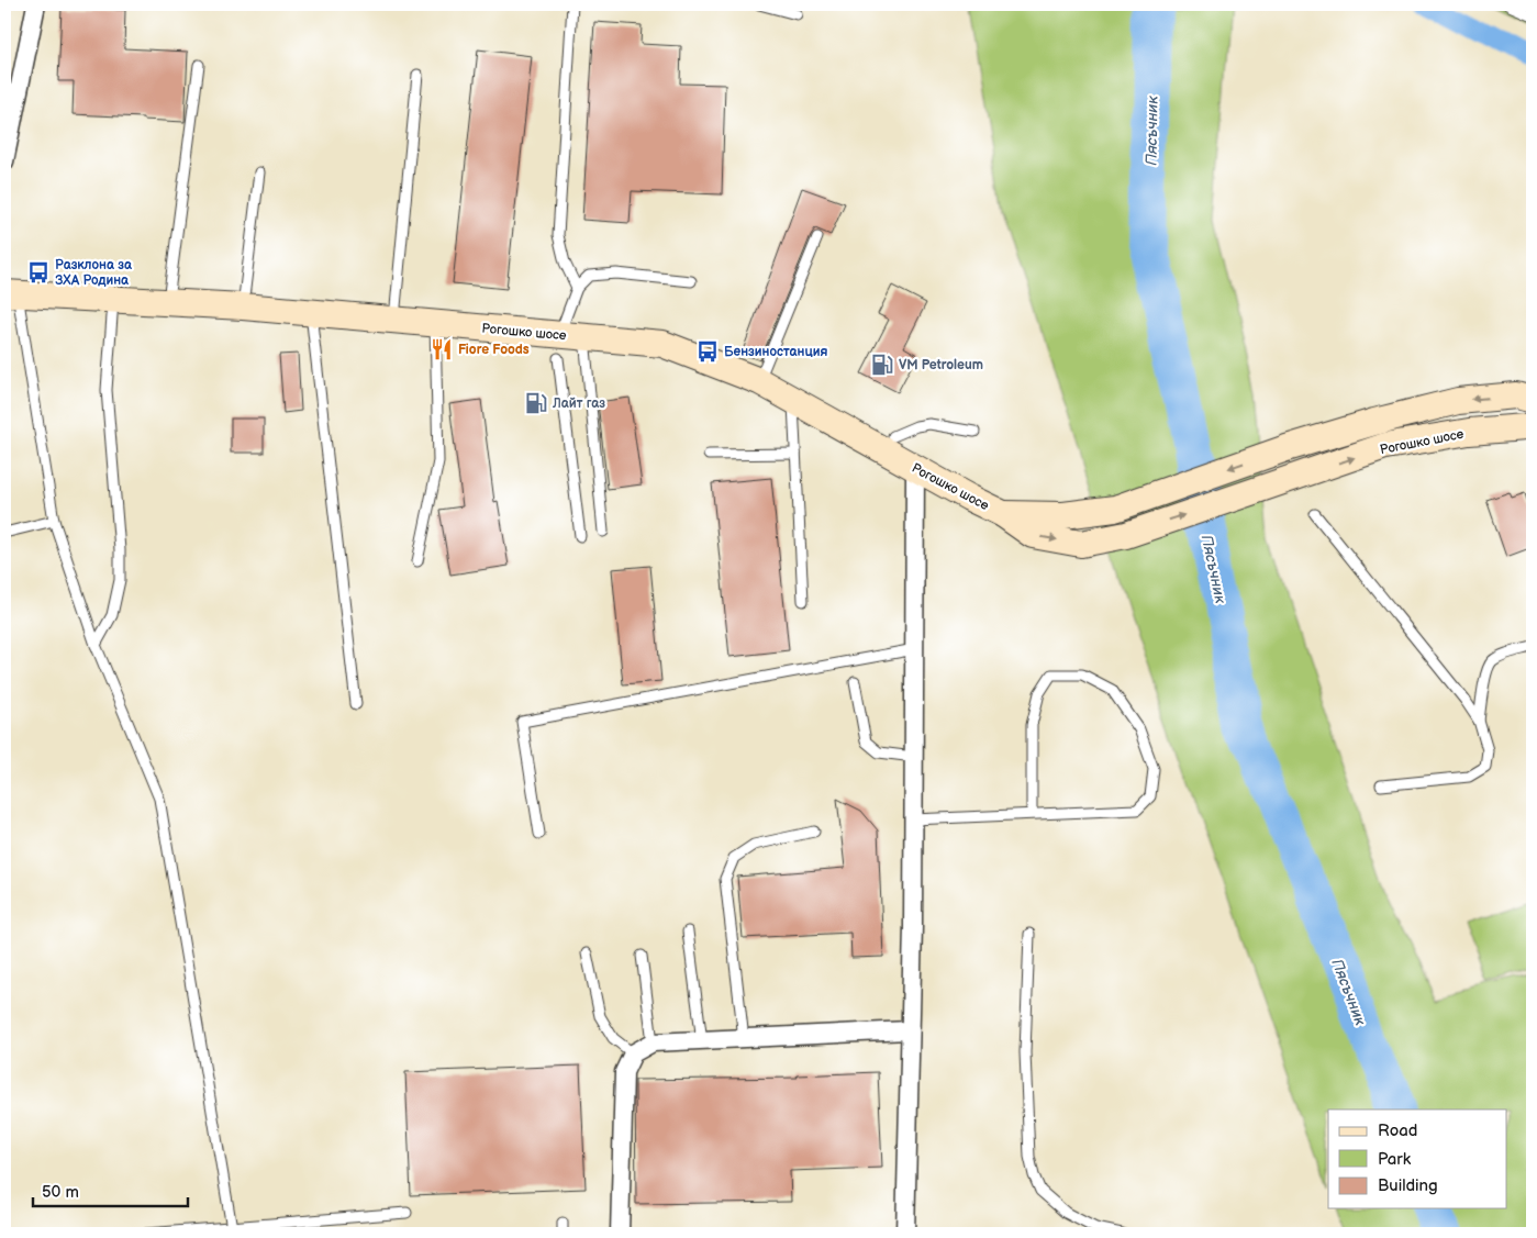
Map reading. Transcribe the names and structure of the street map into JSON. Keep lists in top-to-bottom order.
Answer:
{
  "streets": {
    "main road": ["Рогошко шосе"]
  },
  "water": ["Пясъчник"],
  "places": {
    "bus stop": ["Разклона за ЗХА Родина", "Бензиностанция"],
    "restaurant": ["Fiore Foods"],
    "fuel station": ["VM Petroleum", "Лайт газ"]
  },
  "legend": ["Road", "Park", "Building"],
  "scale_bar": "50 m"
}
